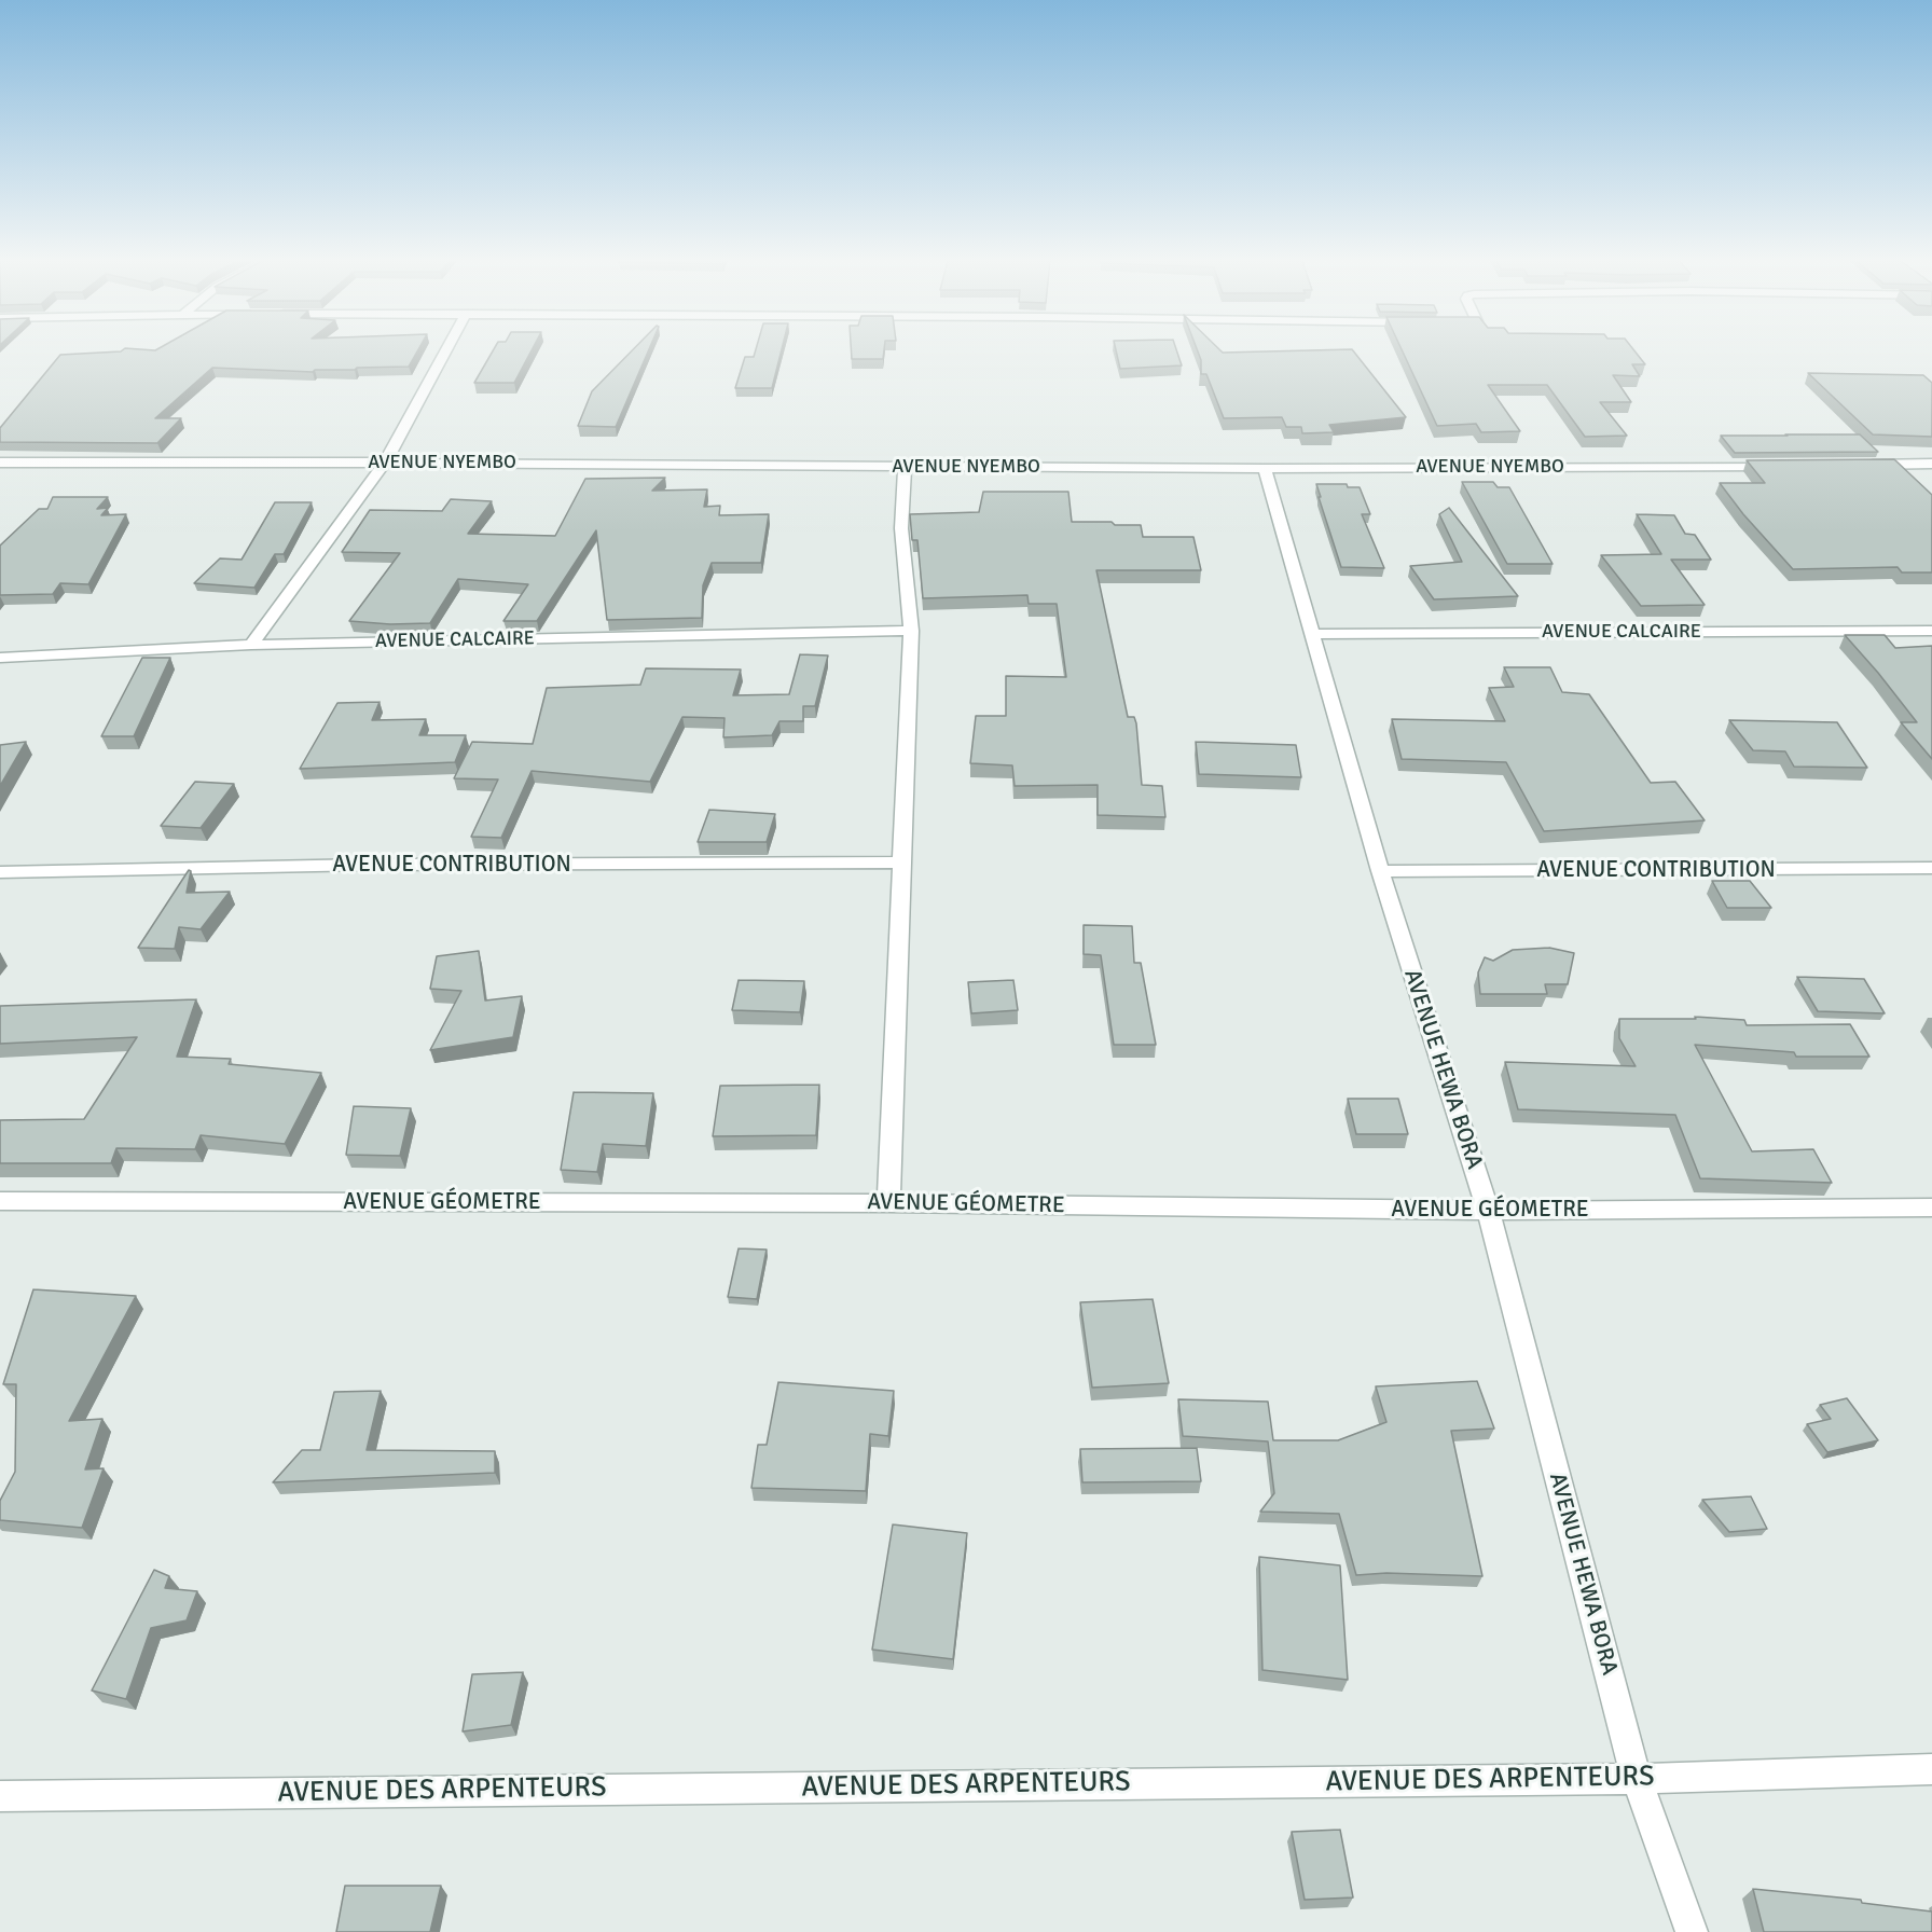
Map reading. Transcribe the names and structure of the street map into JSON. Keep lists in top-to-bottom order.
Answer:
{
  "streets": {
    "street": [
      "AVENUE NYEMBO",
      "AVENUE CALCAIRE",
      "AVENUE CONTRIBUTION",
      "AVENUE HEWA BORA",
      "AVENUE GÉOMETRE",
      "AVENUE DES ARPENTEURS"
    ]
  },
  "crossings": [
    ["AVENUE NYEMBO", "AVENUE HEWA BORA"],
    ["AVENUE CALCAIRE", "AVENUE HEWA BORA"],
    ["AVENUE CONTRIBUTION", "AVENUE HEWA BORA"],
    ["AVENUE HEWA BORA", "AVENUE GÉOMETRE"],
    ["AVENUE HEWA BORA", "AVENUE DES ARPENTEURS"]
  ]
}
